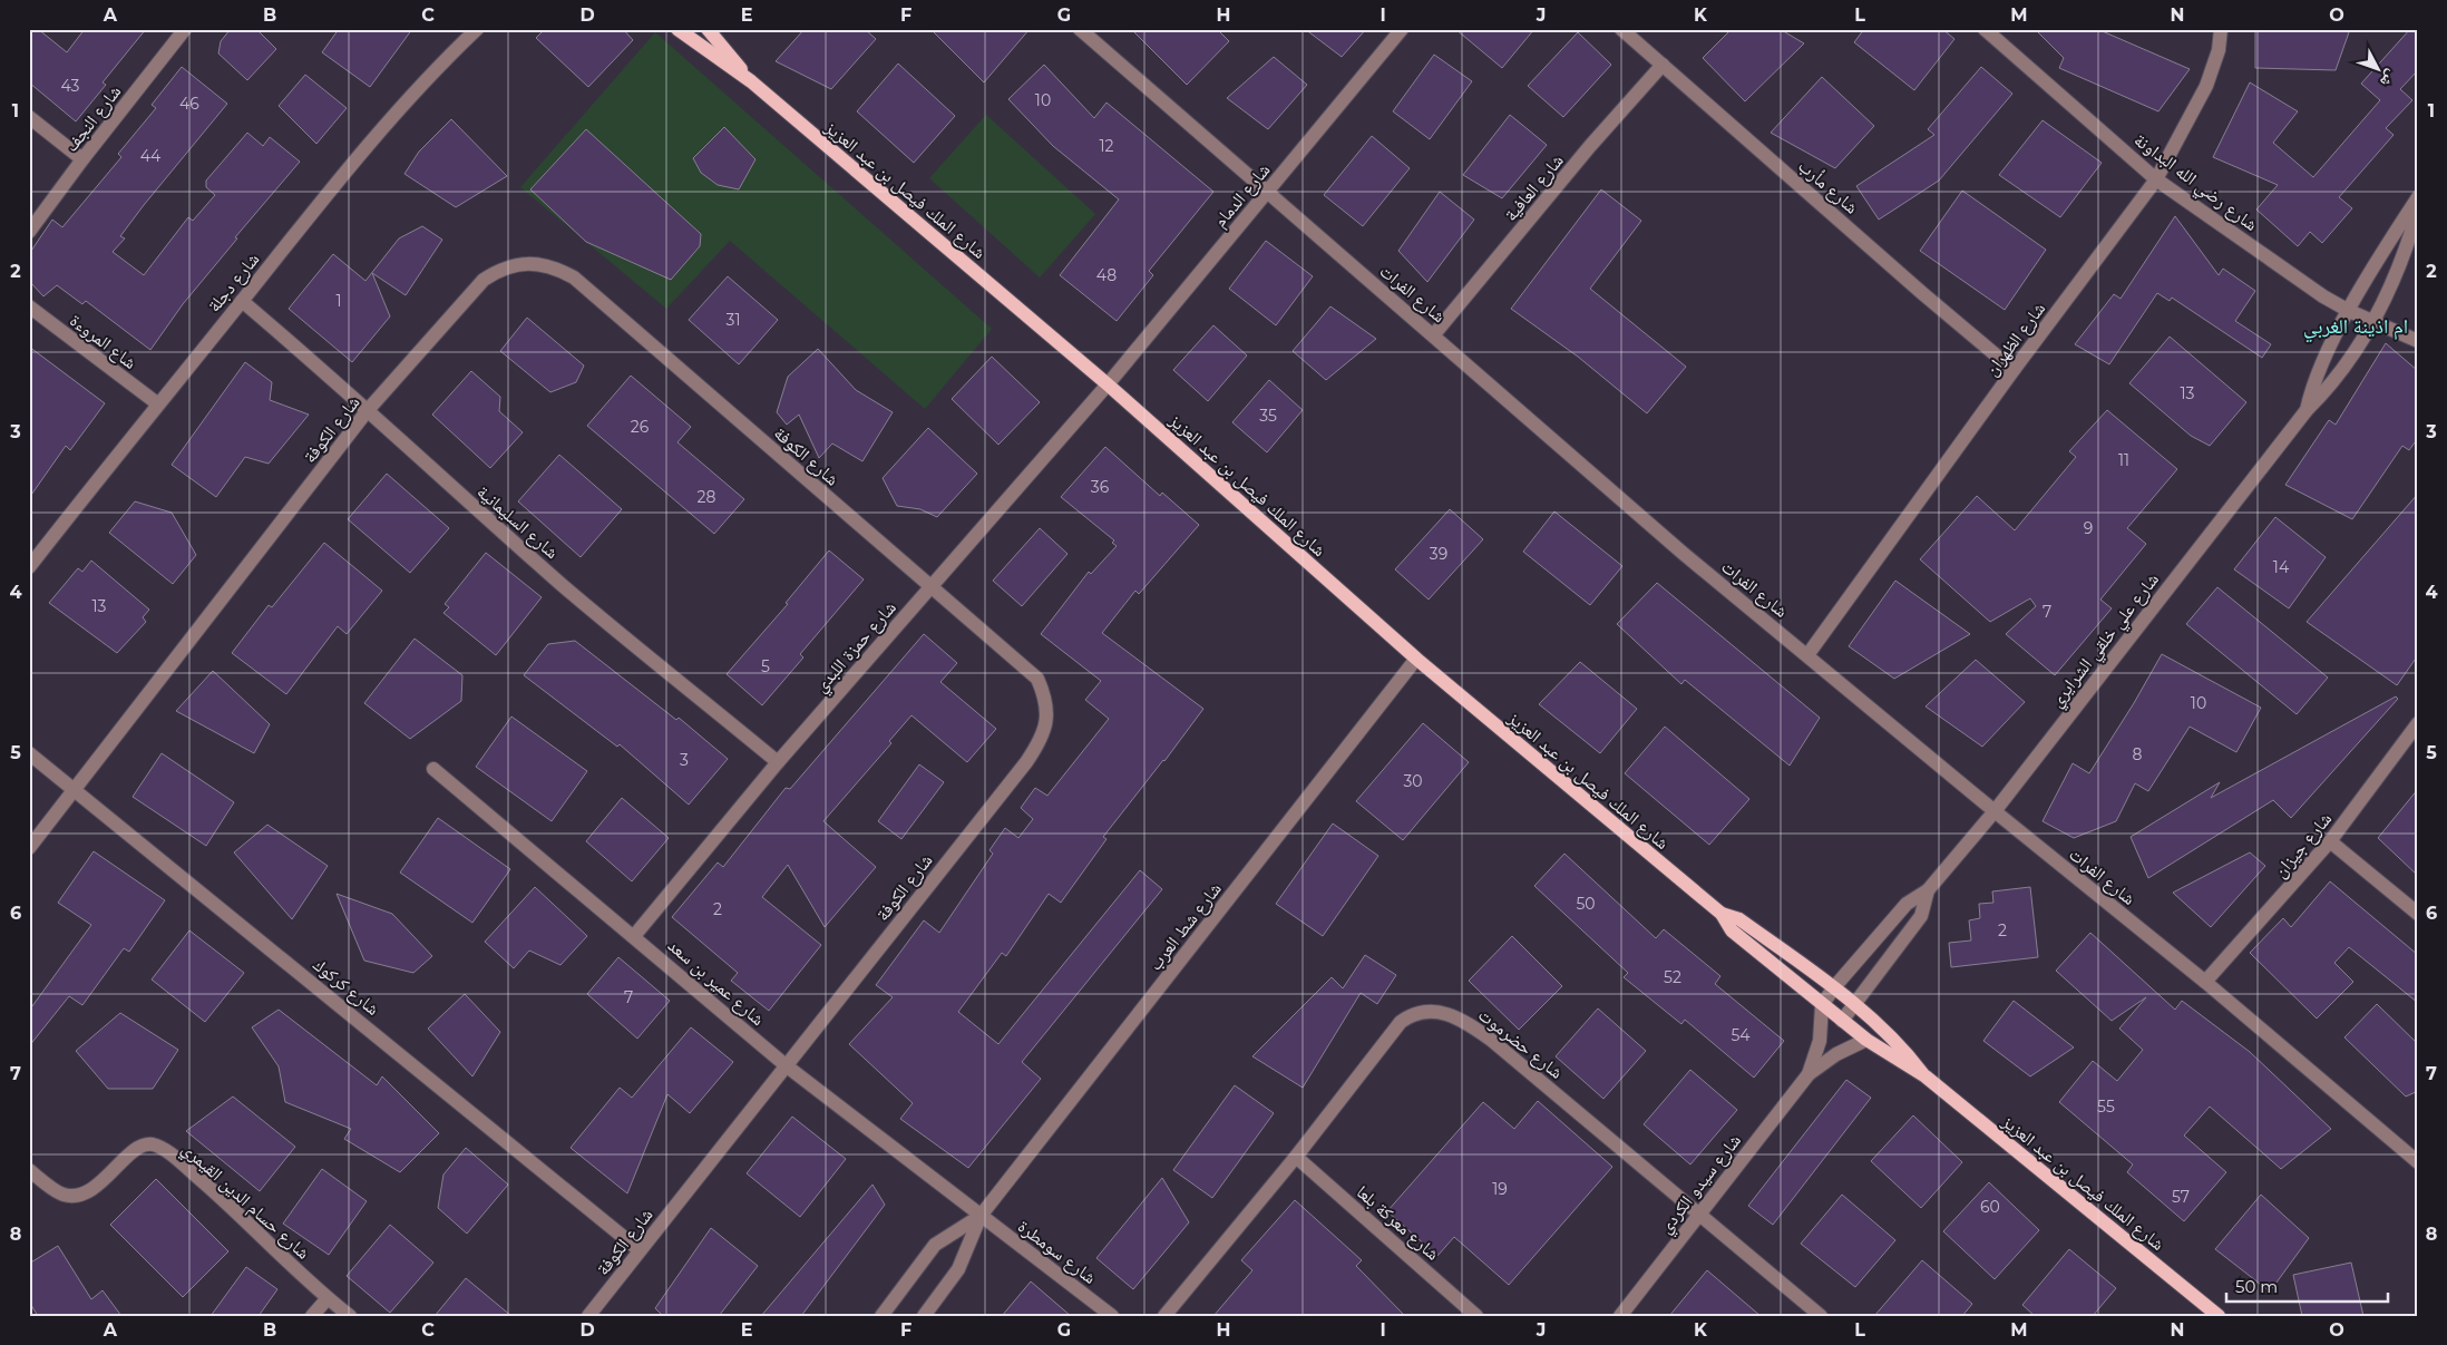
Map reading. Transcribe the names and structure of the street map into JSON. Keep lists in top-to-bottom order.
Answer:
{
  "streets": {
    "main road": ["شارع الملك فيصل بن عبد العزيز"],
    "street": [
      "شارع النجف",
      "شارع رضي الله البداونة",
      "شارع مأرب",
      "شارع العافية",
      "شارع الدمام",
      "شارع دجلة",
      "شارع الفرات",
      "شارع الظهران",
      "شاع المروءة",
      "شارع الكوفة",
      "شارع السليمانية",
      "شارع علي خلقي الشرايري",
      "شارع حمزة اللبدي",
      "شارع جيزان",
      "شارع شط العرب",
      "شارع عمير بن سعد",
      "شارع كركوك",
      "شارع حضرموت",
      "شارع سيدو الكردي",
      "شارع حسام الدين القيمري",
      "شارع معركة بلعا",
      "شارع سومطرة"
    ]
  },
  "crossings": [
    ["شارع رضي الله البداونة", "شارع الظهران"],
    ["شارع رضي الله البداونة", "شارع علي خلقي الشرايري"],
    ["شارع مأرب", "شارع العافية"],
    ["شارع مأرب", "شارع الظهران"],
    ["شارع العافية", "شارع الفرات"],
    ["شارع الملك فيصل بن عبد العزيز", "شارع الدمام"],
    ["شارع الملك فيصل بن عبد العزيز", "شارع علي خلقي الشرايري"],
    ["شارع الملك فيصل بن عبد العزيز", "شارع حمزة اللبدي"],
    ["شارع الملك فيصل بن عبد العزيز", "شارع شط العرب"],
    ["شارع الملك فيصل بن عبد العزيز", "شارع سيدو الكردي"],
    ["شارع الدمام", "شارع الفرات"],
    ["شارع الدمام", "شارع حمزة اللبدي"],
    ["شارع دجلة", "شاع المروءة"],
    ["شارع دجلة", "شارع السليمانية"],
    ["شارع الفرات", "شارع الظهران"],
    ["شارع الفرات", "شارع علي خلقي الشرايري"],
    ["شارع الفرات", "شارع جيزان"],
    ["شارع الكوفة", "شارع السليمانية"],
    ["شارع الكوفة", "شارع حمزة اللبدي"],
    ["شارع الكوفة", "شارع عمير بن سعد"],
    ["شارع الكوفة", "شارع كركوك"],
    ["شارع السليمانية", "شارع حمزة اللبدي"],
    ["شارع علي خلقي الشرايري", "شارع سيدو الكردي"],
    ["شارع حمزة اللبدي", "شارع عمير بن سعد"],
    ["شارع شط العرب", "شارع عمير بن سعد"],
    ["شارع شط العرب", "شارع سومطرة"],
    ["شارع عمير بن سعد", "شارع سومطرة"],
    ["شارع حضرموت", "شارع سيدو الكردي"],
    ["شارع حضرموت", "شارع معركة بلعا"]
  ],
  "districts": ["ام اذينة الغربي"],
  "house_numbers": [
    "43",
    "10",
    "46",
    "12",
    "44",
    "48",
    "1",
    "31",
    "13",
    "35",
    "26",
    "11",
    "36",
    "28",
    "9",
    "39",
    "14",
    "13",
    "7",
    "5",
    "10",
    "8",
    "3",
    "30",
    "50",
    "2",
    "2",
    "52",
    "7",
    "54",
    "55",
    "19",
    "57",
    "60"
  ],
  "scale_bar": "50 m",
  "north": "bottom right",
  "grid": {
    "columns": [
      "A",
      "B",
      "C",
      "D",
      "E",
      "F",
      "G",
      "H",
      "I",
      "J",
      "K",
      "L",
      "M",
      "N",
      "O"
    ],
    "rows": [
      "1",
      "2",
      "3",
      "4",
      "5",
      "6",
      "7",
      "8"
    ]
  }
}
